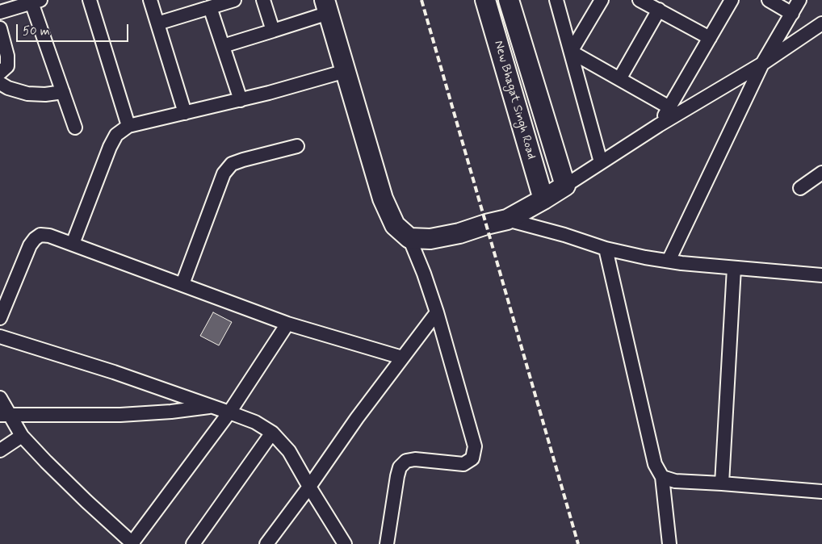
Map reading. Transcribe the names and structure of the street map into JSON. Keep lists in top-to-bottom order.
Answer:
{
  "streets": {
    "street": ["New Bhagat Singh Road"]
  },
  "scale_bar": "50 m"
}
